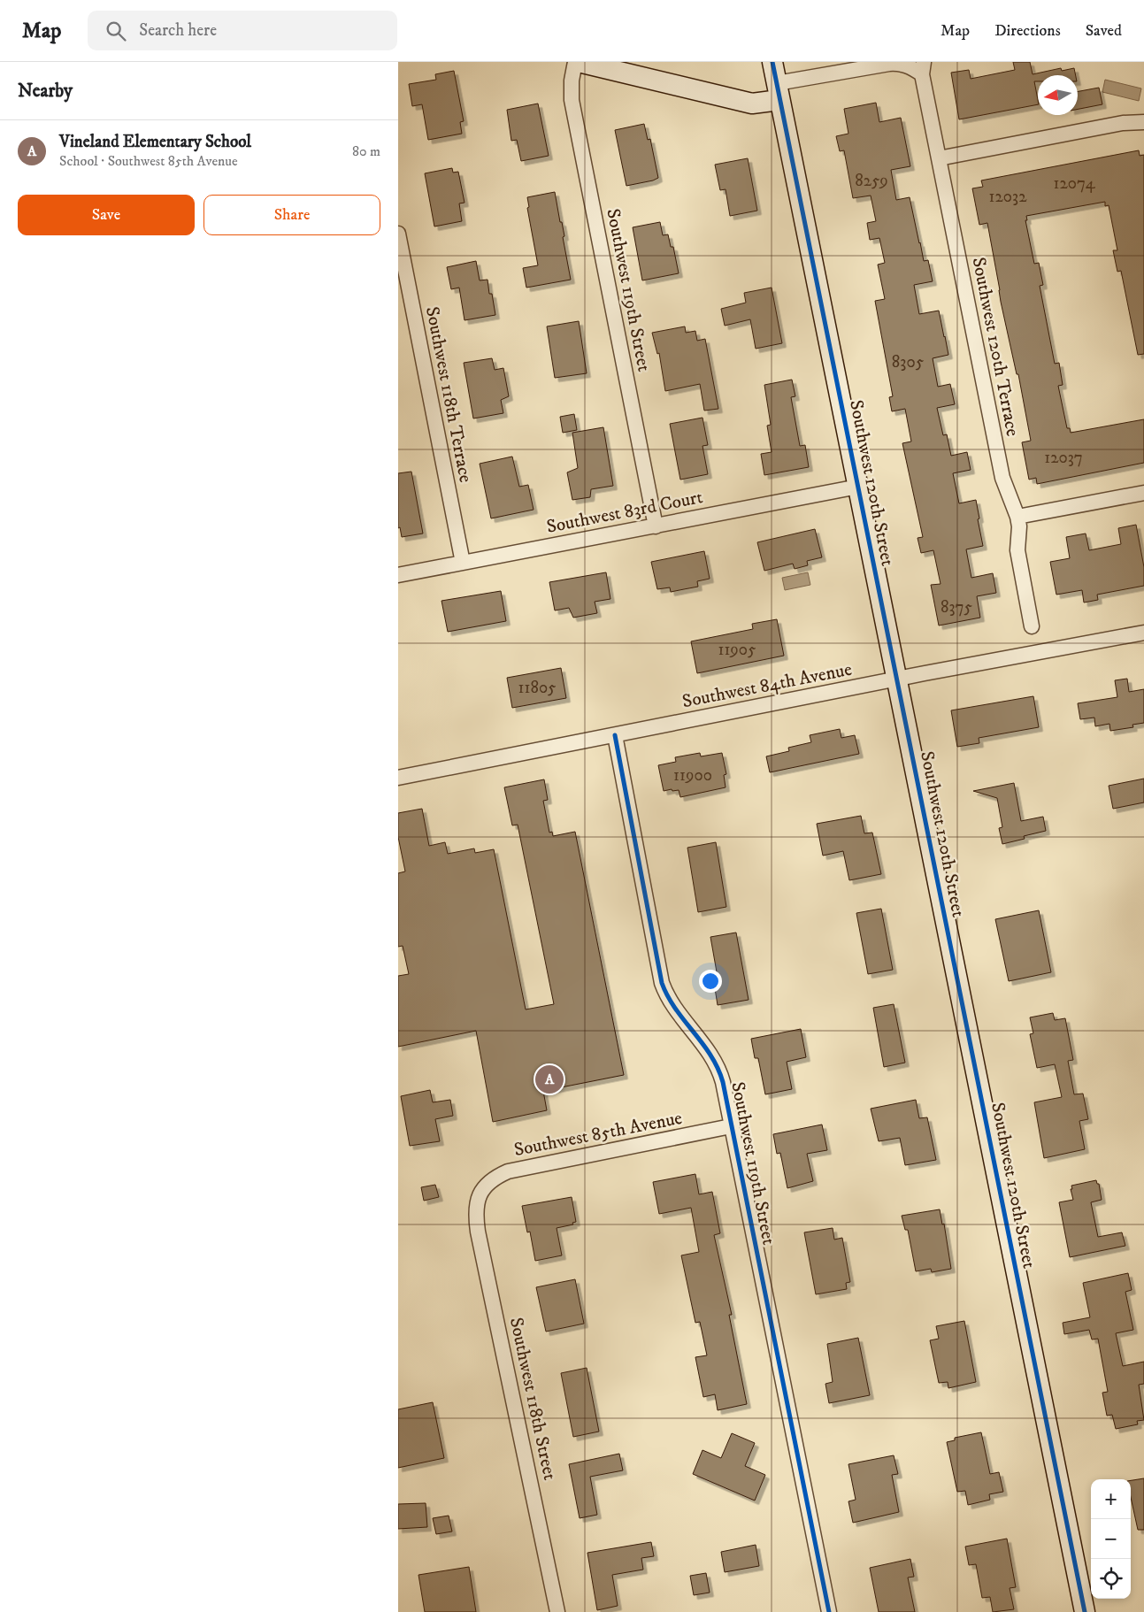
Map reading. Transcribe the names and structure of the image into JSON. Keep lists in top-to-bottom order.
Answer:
{
  "streets": {
    "street": [
      "Southwest 119th Street",
      "Southwest 120th Terrace",
      "Southwest 118th Terrace",
      "Southwest 120th Street",
      "Southwest 83rd Court",
      "Southwest 84th Avenue",
      "Southwest 85th Avenue",
      "Southwest 118th Street"
    ]
  },
  "crossings": [
    ["Southwest 119th Street", "Southwest 83rd Court"],
    ["Southwest 119th Street", "Southwest 84th Avenue"],
    ["Southwest 119th Street", "Southwest 85th Avenue"],
    ["Southwest 120th Terrace", "Southwest 120th Street"],
    ["Southwest 118th Terrace", "Southwest 83rd Court"],
    ["Southwest 120th Street", "Southwest 83rd Court"],
    ["Southwest 120th Street", "Southwest 84th Avenue"],
    ["Southwest 85th Avenue", "Southwest 118th Street"]
  ],
  "house_numbers": [
    "8259",
    "12074",
    "12032",
    "8305",
    "12037",
    "8375",
    "11905",
    "11805",
    "11900"
  ],
  "north": "left",
  "page": {
    "header": "Map",
    "search": "Search here",
    "nav": ["Map", "Directions", "Saved"],
    "heading": "Nearby",
    "list": [
      {
        "mark": "A",
        "name": "Vineland Elementary School",
        "note": "School · Southwest 85th Avenue",
        "value": "80 m"
      }
    ],
    "buttons": ["Save", "Share"],
    "pins": "A",
    "map_buttons": ["+", "−"]
  }
}
